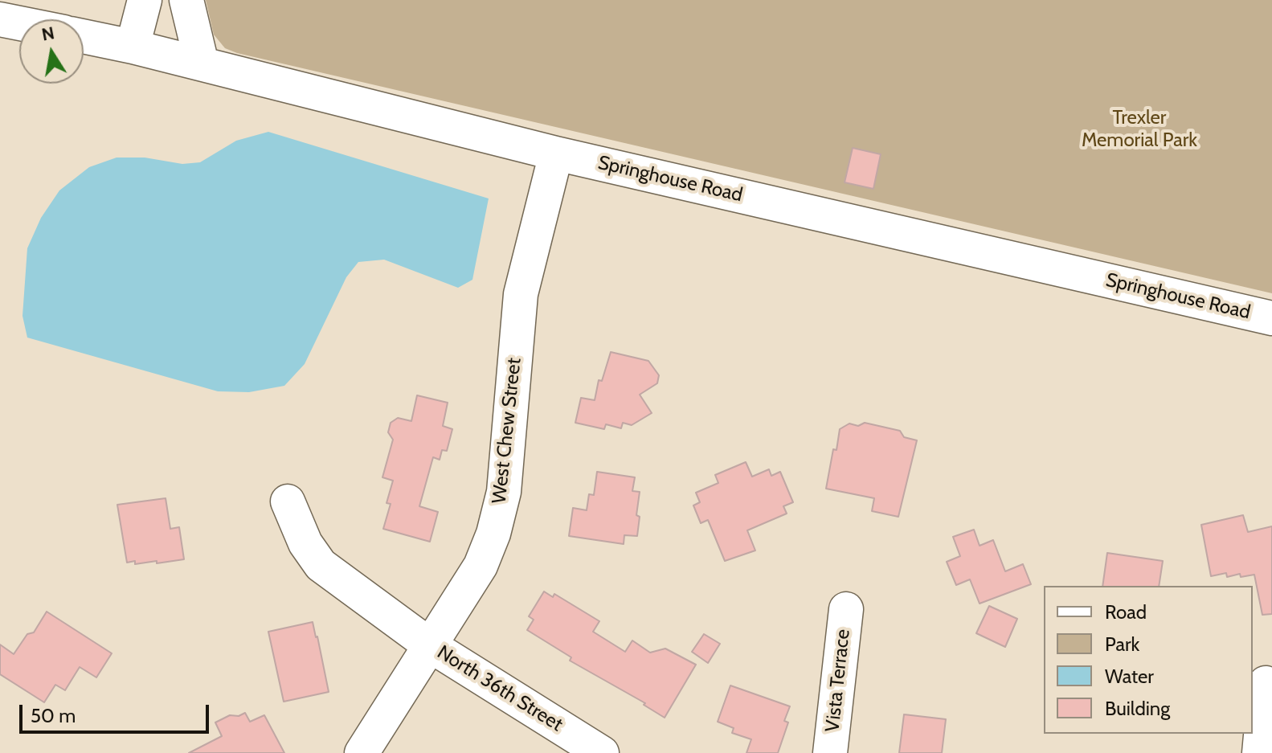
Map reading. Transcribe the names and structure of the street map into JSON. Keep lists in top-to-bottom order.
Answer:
{
  "streets": {
    "street": [
      "Springhouse Road",
      "West Chew Street",
      "Vista Terrace",
      "North 36th Street"
    ]
  },
  "crossings": [
    ["Springhouse Road", "West Chew Street"],
    ["West Chew Street", "North 36th Street"]
  ],
  "parks": ["Trexler Memorial Park"],
  "legend": [
    "Road",
    "Park",
    "Water",
    "Building"
  ],
  "scale_bar": "50 m",
  "north": "top"
}
